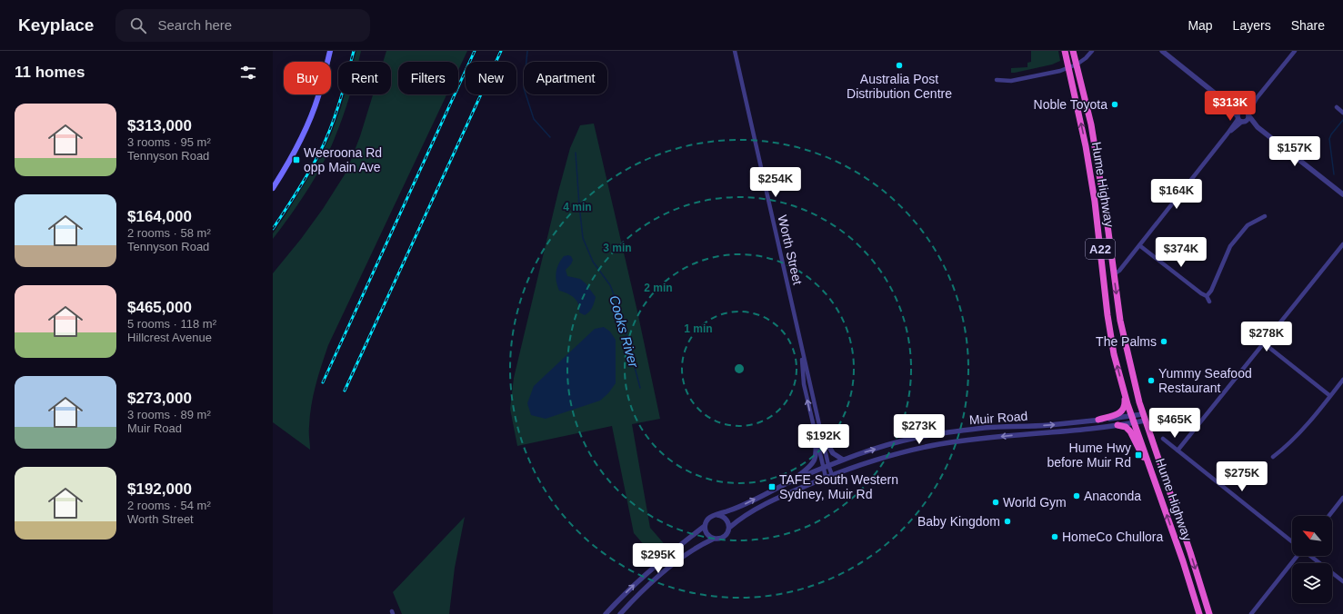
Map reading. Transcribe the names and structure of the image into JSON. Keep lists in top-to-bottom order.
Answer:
{
  "streets": {
    "highway": ["Hume Highway", "A22"],
    "street": ["Worth Street", "Muir Road"]
  },
  "crossings": [
    ["Hume Highway", "Muir Road"],
    ["Worth Street", "Muir Road"]
  ],
  "water": ["Cooks River"],
  "places": {
    "other": [
      "Australia Post Distribution Centre",
      "Noble Toyota",
      "The Palms",
      "Yummy Seafood Restaurant",
      "Anaconda",
      "World Gym",
      "Baby Kingdom",
      "HomeCo Chullora"
    ],
    "transit": ["Weeroona Rd opp Main Ave", "Hume Hwy before Muir Rd", "TAFE South Western Sydney, Muir Rd"]
  },
  "north": "top left",
  "page": {
    "header": "Keyplace",
    "search": "Search here",
    "nav": ["Map", "Layers", "Share"],
    "heading": "11 homes",
    "chip": [
      "Buy",
      "Rent",
      "Filters",
      "New",
      "Apartment"
    ],
    "price": [
      "$313K",
      "$157K",
      "$254K",
      "$164K",
      "$374K",
      "$278K",
      "$465K",
      "$273K",
      "$192K",
      "$275K",
      "$295K"
    ],
    "list": [
      {
        "name": "$313,000",
        "note": "3 rooms · 95 m² · Tennyson Road"
      },
      {
        "name": "$164,000",
        "note": "2 rooms · 58 m² · Tennyson Road"
      },
      {
        "name": "$465,000",
        "note": "5 rooms · 118 m² · Hillcrest Avenue"
      },
      {
        "name": "$273,000",
        "note": "3 rooms · 89 m² · Muir Road"
      },
      {
        "name": "$192,000",
        "note": "2 rooms · 54 m² · Worth Street"
      }
    ]
  },
  "rings": [
    "4 min",
    "3 min",
    "2 min",
    "1 min"
  ]
}
